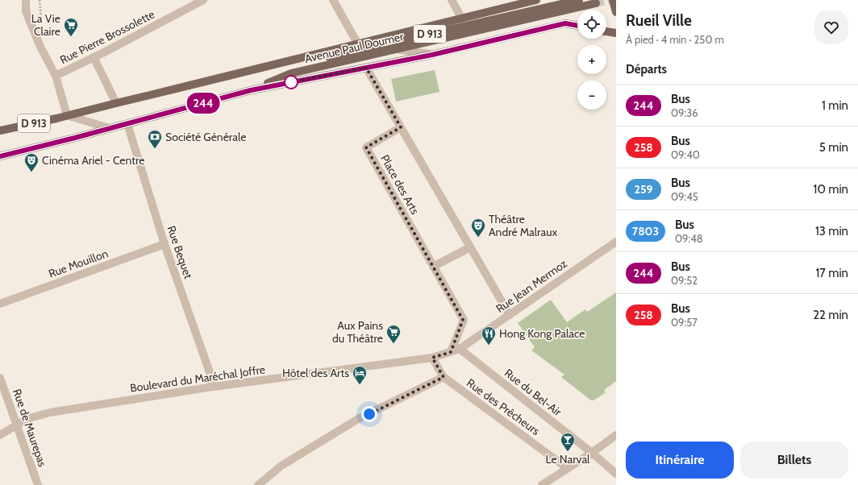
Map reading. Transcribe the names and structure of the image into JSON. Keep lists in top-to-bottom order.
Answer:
{
  "streets": {
    "main road": ["D 913", "Avenue Paul Doumer"],
    "street": [
      "Rue Pierre Brossolette",
      "Place des Arts",
      "Rue Bequet",
      "Rue Mouillon",
      "Rue Jean Mermoz",
      "Boulevard du Maréchal Joffre",
      "Rue du Bel-Air",
      "Rue des Prêcheurs",
      "Rue de Maurepas"
    ]
  },
  "crossings": [
    ["Avenue Paul Doumer", "Rue Bequet"],
    ["Place des Arts", "Boulevard du Maréchal Joffre"],
    ["Rue Bequet", "Rue Mouillon"],
    ["Rue Bequet", "Boulevard du Maréchal Joffre"],
    ["Rue Jean Mermoz", "Boulevard du Maréchal Joffre"],
    ["Rue Jean Mermoz", "Rue du Bel-Air"],
    ["Boulevard du Maréchal Joffre", "Rue du Bel-Air"],
    ["Boulevard du Maréchal Joffre", "Rue des Prêcheurs"],
    ["Boulevard du Maréchal Joffre", "Rue de Maurepas"]
  ],
  "places": {
    "supermarket": ["La Vie Claire", "Aux Pains du Théâtre"],
    "bank": ["Société Générale"],
    "theatre": ["Cinéma Ariel - Centre", "Théâtre André Malraux"],
    "restaurant": ["Hong Kong Palace"],
    "hotel": ["Hôtel des Arts"],
    "bar": ["Le Narval"]
  },
  "lines": ["bus line 244"],
  "page": {
    "on_map": "244",
    "heading": [
      ["Rueil Ville", "À pied · 4 min · 250 m"],
      "Départs"
    ],
    "map_buttons": ["+", "−"],
    "list": [
      {
        "mark": "244",
        "name": "Bus",
        "note": "09:36",
        "value": "1 min"
      },
      {
        "mark": "258",
        "name": "Bus",
        "note": "09:40",
        "value": "5 min"
      },
      {
        "mark": "259",
        "name": "Bus",
        "note": "09:45",
        "value": "10 min"
      },
      {
        "mark": "7803",
        "name": "Bus",
        "note": "09:48",
        "value": "13 min"
      },
      {
        "mark": "244",
        "name": "Bus",
        "note": "09:52",
        "value": "17 min"
      },
      {
        "mark": "258",
        "name": "Bus",
        "note": "09:57",
        "value": "22 min"
      }
    ],
    "buttons": ["Itinéraire", "Billets"]
  }
}
